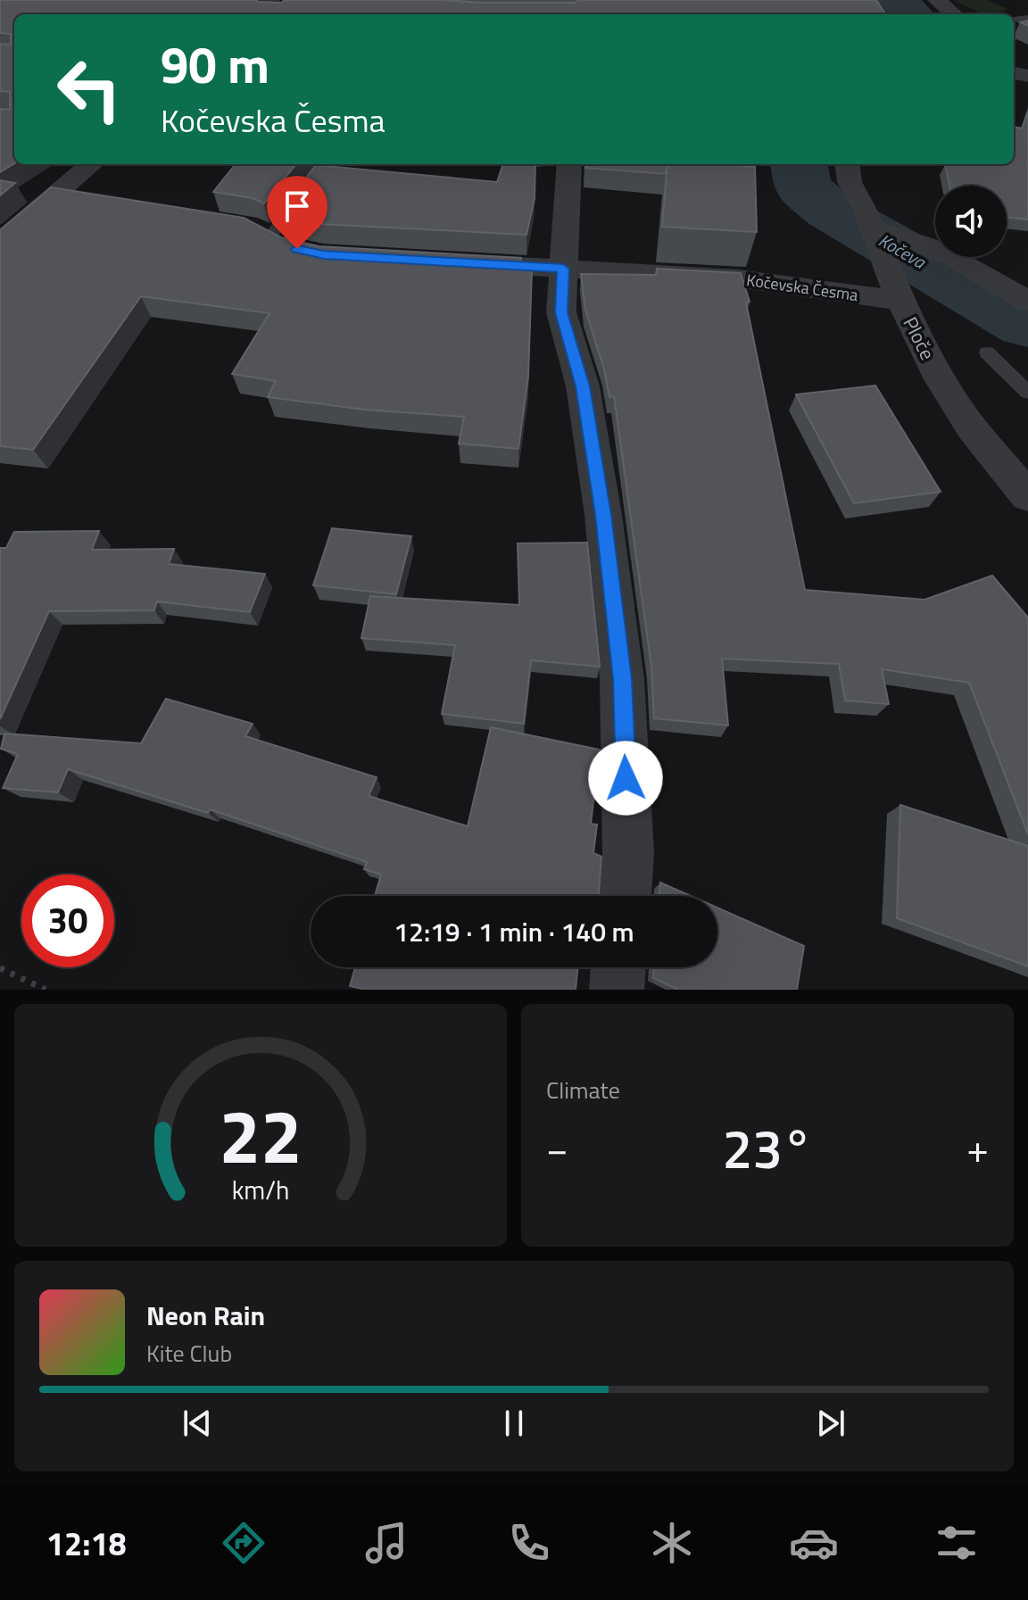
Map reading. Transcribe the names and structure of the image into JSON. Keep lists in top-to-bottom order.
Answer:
{
  "streets": {
    "street": ["Kočevska Česma", "Ploče"]
  },
  "crossings": [
    ["Kočevska Česma", "Ploče"]
  ],
  "water": ["Kočeva"],
  "page": {
    "turn": ["90 m", "Kočevska Česma"],
    "limit": "30",
    "trip": "12:19 · 1 min · 140 m",
    "tile": "Climate",
    "heat": ["−", "23°", "+"],
    "song": ["Neon Rain", "Kite Club"],
    "tabs": "12:18",
    "gauge": ["22", "km/h"]
  }
}
